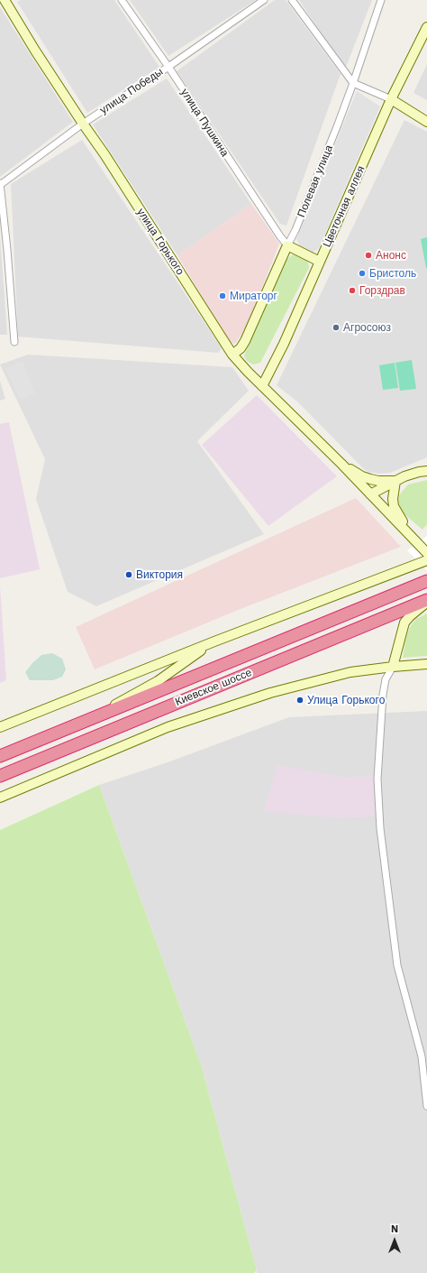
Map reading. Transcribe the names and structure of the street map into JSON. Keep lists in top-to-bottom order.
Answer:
{
  "streets": {
    "highway": ["Киевское шоссе"],
    "main road": ["Полевая улица", "Цветочная аллея", "улица Горького"],
    "street": ["улица Победы", "улица Пушкина"]
  },
  "crossings": [
    ["улица Победы", "улица Пушкина"],
    ["улица Победы", "улица Горького"],
    ["улица Пушкина", "Полевая улица"],
    ["Полевая улица", "улица Горького"],
    ["Цветочная аллея", "улица Горького"]
  ],
  "places": [
    "Анонс",
    "Бристоль",
    "Горздрав",
    "Мираторг",
    "Агросоюз",
    "Виктория",
    "Улица Горького"
  ],
  "north": "top"
}
